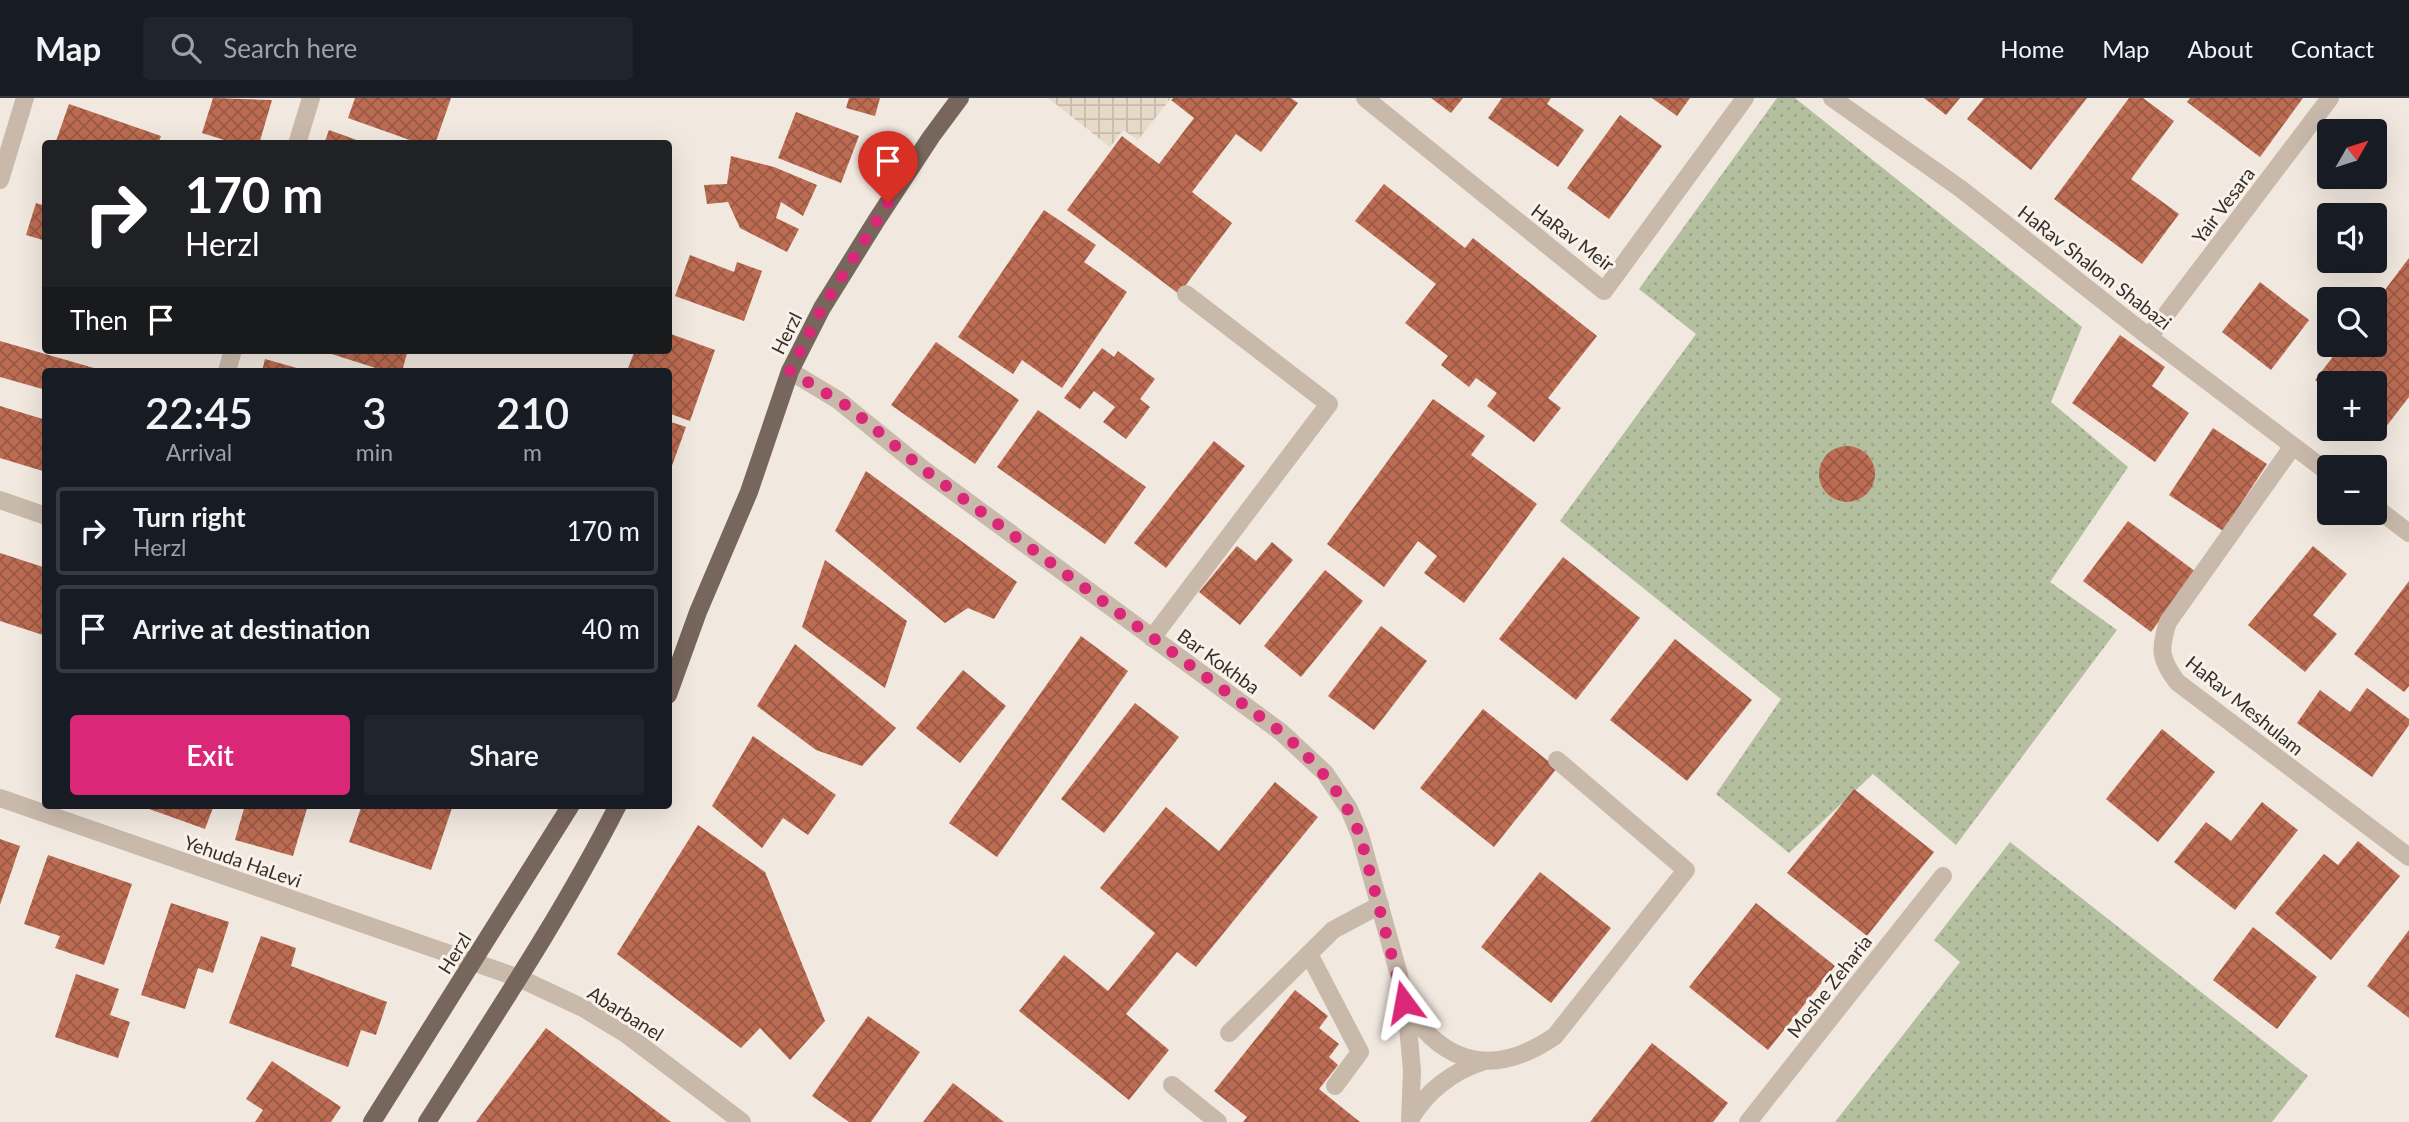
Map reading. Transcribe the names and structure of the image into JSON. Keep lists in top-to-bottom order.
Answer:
{
  "streets": {
    "main road": ["Herzl"],
    "street": [
      "Yair Vesara",
      "HaRav Meir",
      "HaRav Shalom Shabazi",
      "Bar Kokhba",
      "HaRav Meshulam",
      "Yehuda HaLevi",
      "Moshe Zeharia",
      "Abarbanel"
    ]
  },
  "crossings": [
    ["Yair Vesara", "HaRav Shalom Shabazi"],
    ["HaRav Shalom Shabazi", "HaRav Meshulam"],
    ["Herzl", "Bar Kokhba"],
    ["Herzl", "Yehuda HaLevi"],
    ["Herzl", "Abarbanel"],
    ["Yehuda HaLevi", "Abarbanel"]
  ],
  "north": "top right",
  "page": {
    "header": "Map",
    "search": "Search here",
    "nav": [
      "Home",
      "Map",
      "About",
      "Contact"
    ],
    "map_buttons": ["+", "−"],
    "turn": ["170 m", "Herzl"],
    "then": "Then",
    "eta": [
      "22:45",
      "Arrival",
      "3",
      "min",
      "210",
      "m"
    ],
    "list": [
      {
        "name": "Turn right",
        "note": "Herzl",
        "value": "170 m"
      },
      {
        "name": "Arrive at destination",
        "value": "40 m"
      }
    ],
    "buttons": ["Exit", "Share"]
  }
}
